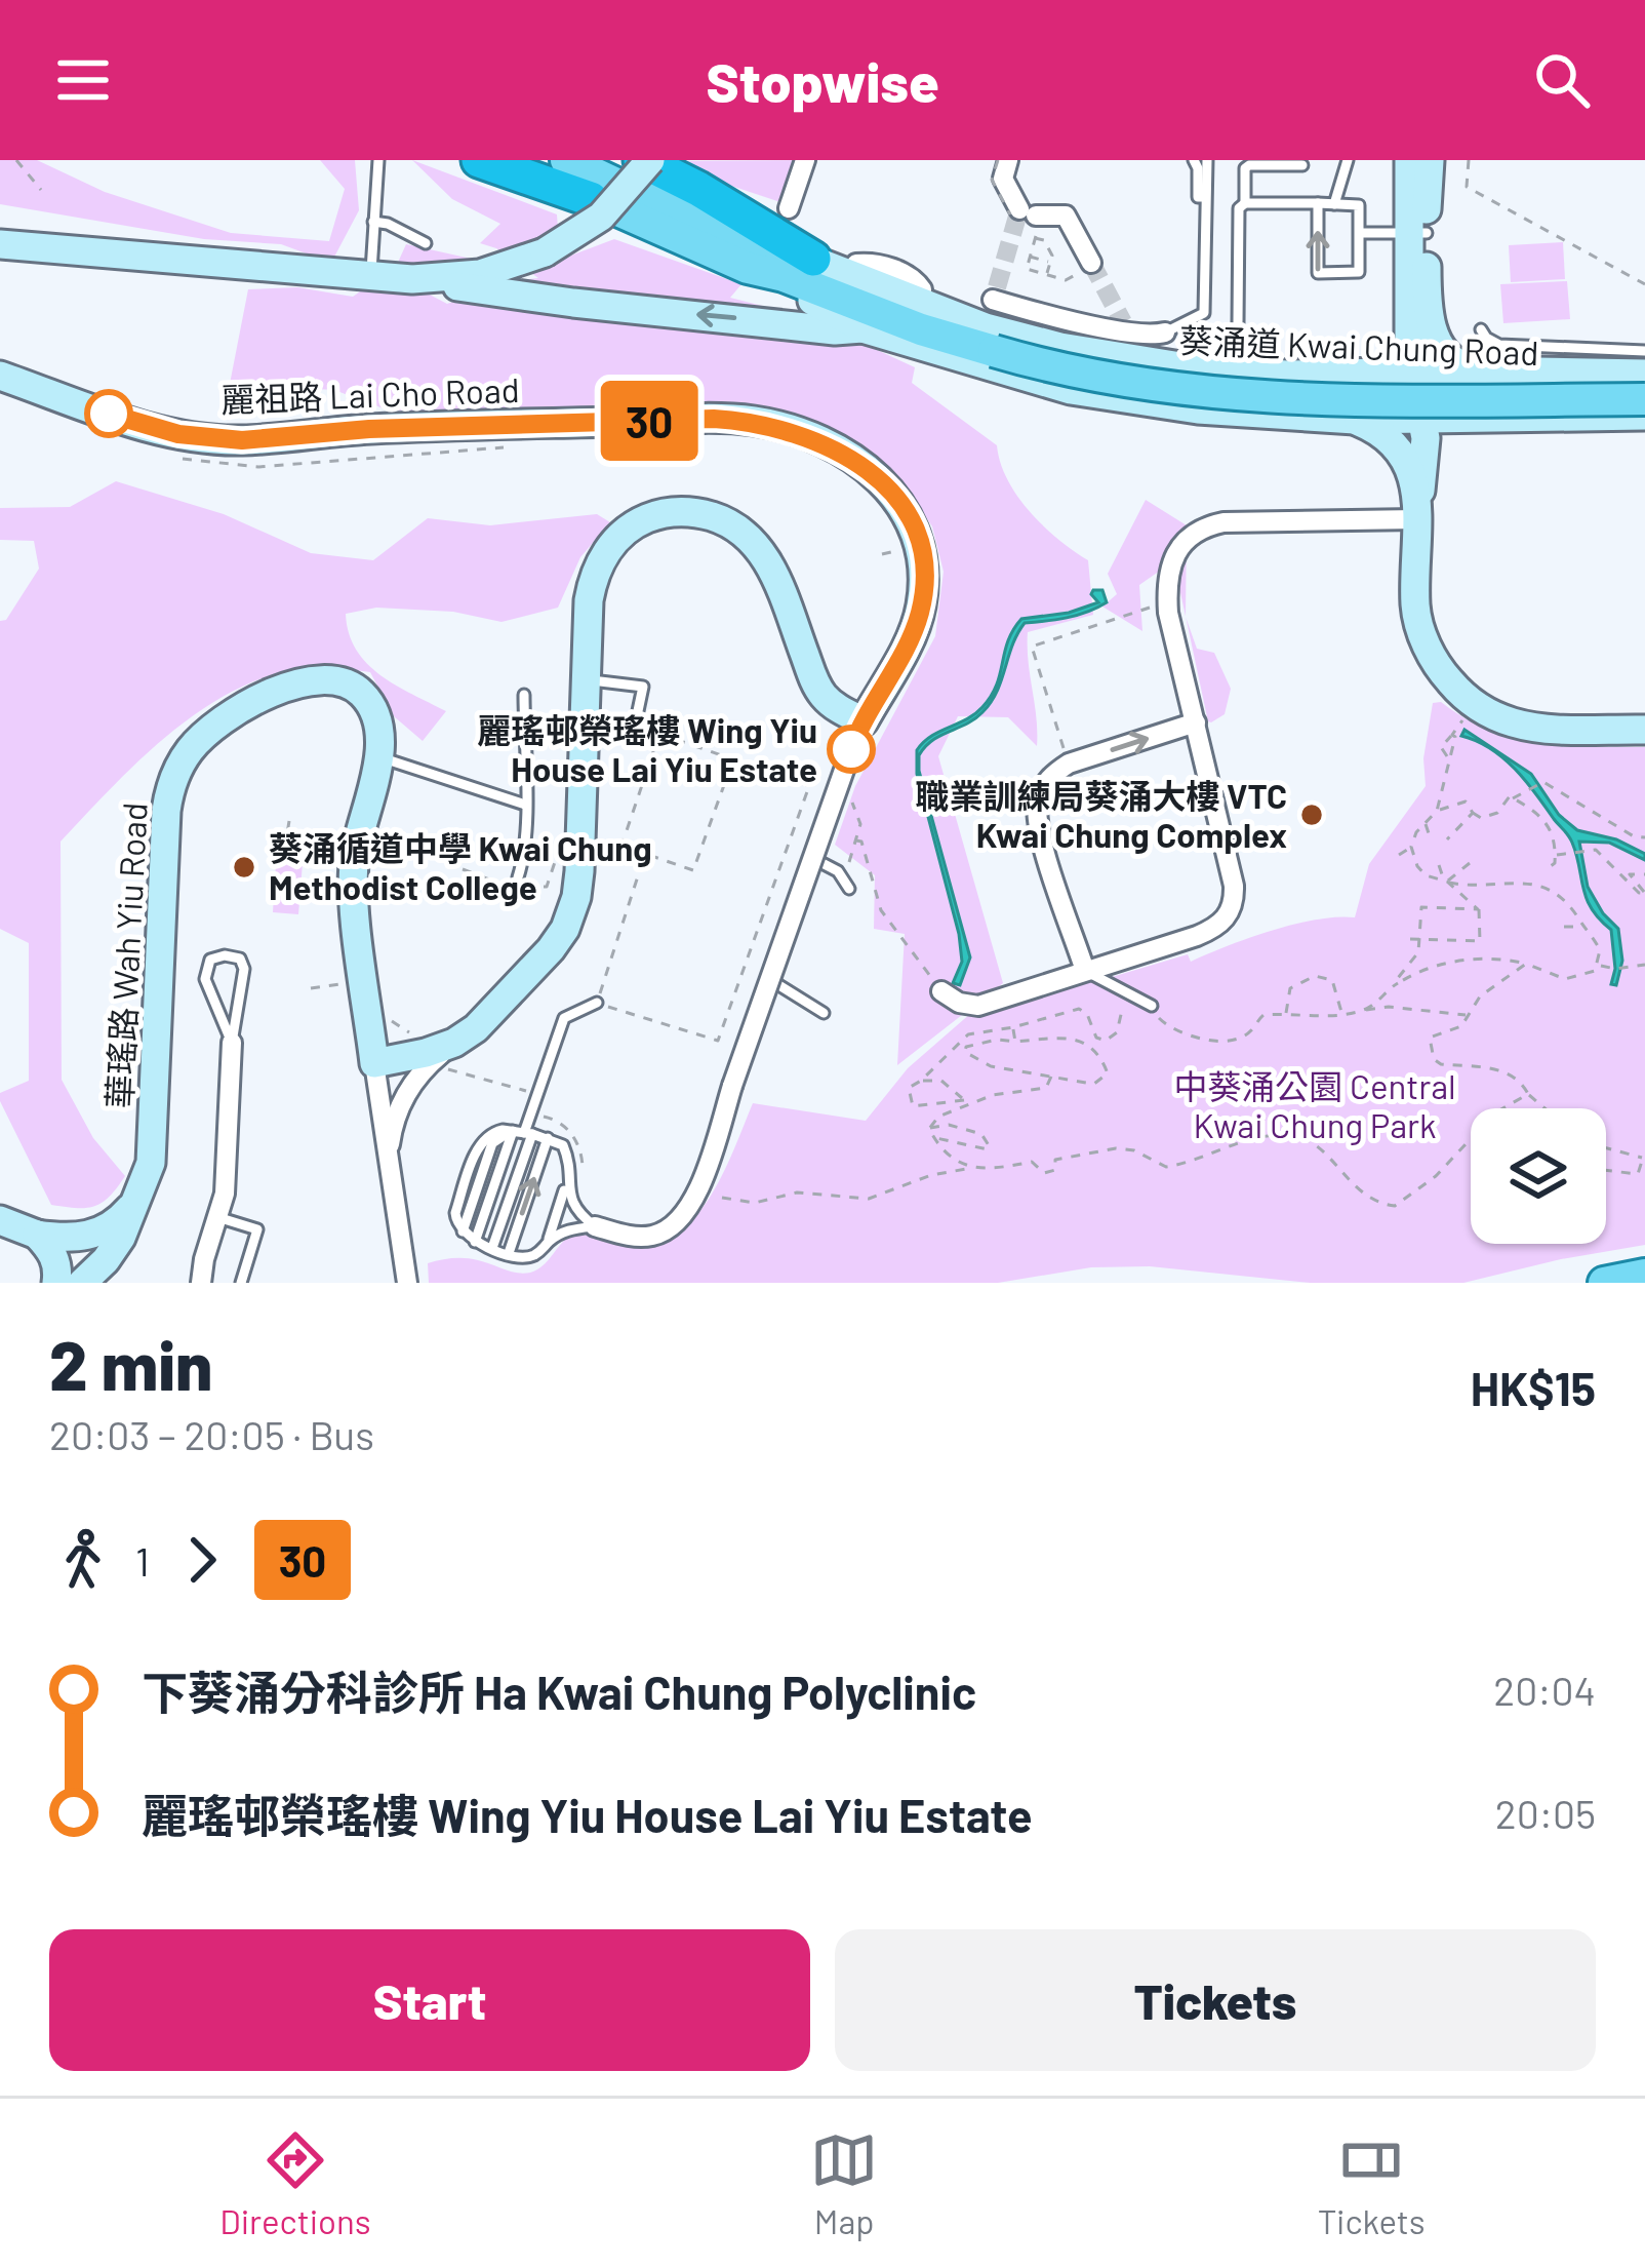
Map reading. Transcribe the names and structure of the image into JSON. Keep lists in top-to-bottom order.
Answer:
{
  "streets": {
    "main road": ["葵涌道 Kwai Chung Road"],
    "street": ["麗祖路 Lai Cho Road", "華瑤路 Wah Yiu Road"]
  },
  "parks": ["中葵涌公園 Central Kwai Chung Park"],
  "places": ["麗瑤邨榮瑤樓 Wing Yiu House Lai Yiu Estate", "職業訓練局葵涌大樓 VTC Kwai Chung Complex", "葵涌循道中學 Kwai Chung Methodist College"],
  "lines": ["bus line 30"],
  "page": {
    "header": "Stopwise",
    "on_map": "30",
    "heading": ["2 min", "20:03 – 20:05 · Bus", "HK$15"],
    "legs": ["1", "30"],
    "list": [
      {
        "name": "下葵涌分科診所 Ha Kwai Chung Polyclinic",
        "value": "20:04"
      },
      {
        "name": "麗瑤邨榮瑤樓 Wing Yiu House Lai Yiu Estate",
        "value": "20:05"
      }
    ],
    "buttons": ["Start", "Tickets"],
    "tabs": ["Directions", "Map", "Tickets"]
  }
}
